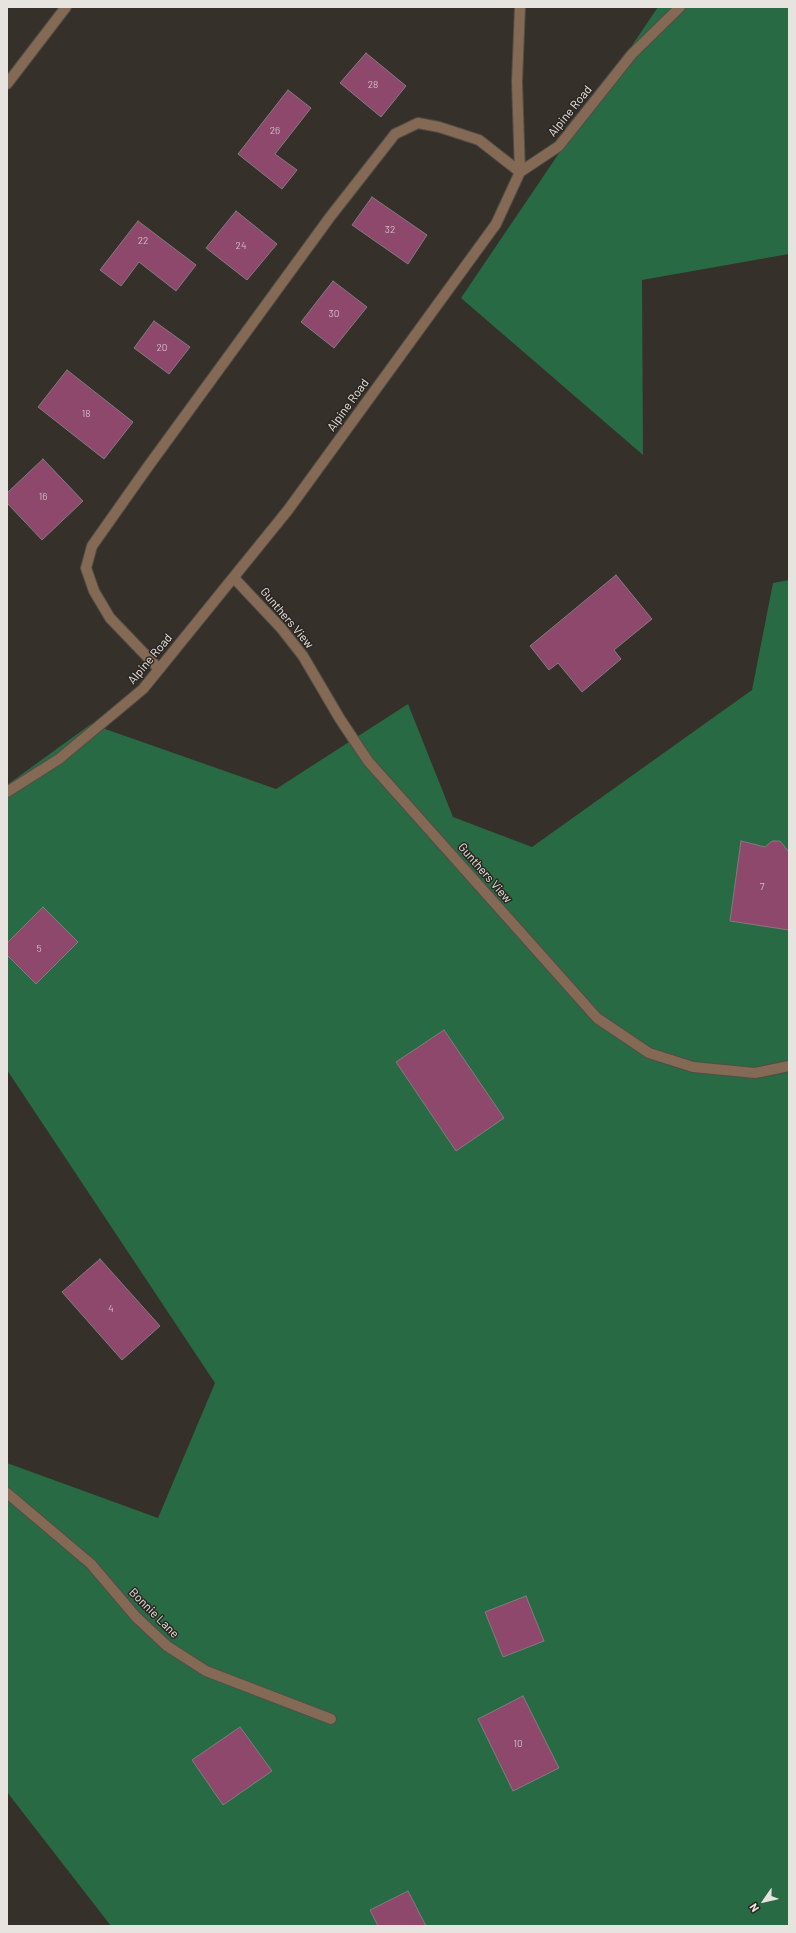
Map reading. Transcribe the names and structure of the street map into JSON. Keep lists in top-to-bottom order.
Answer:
{
  "streets": {
    "street": ["Alpine Road", "Gunthers View", "Bonnie Lane"]
  },
  "crossings": [
    ["Alpine Road", "Gunthers View"]
  ],
  "house_numbers": [
    "28",
    "26",
    "32",
    "22",
    "24",
    "30",
    "20",
    "18",
    "16",
    "7",
    "5",
    "4",
    "10"
  ],
  "north": "bottom left"
}
